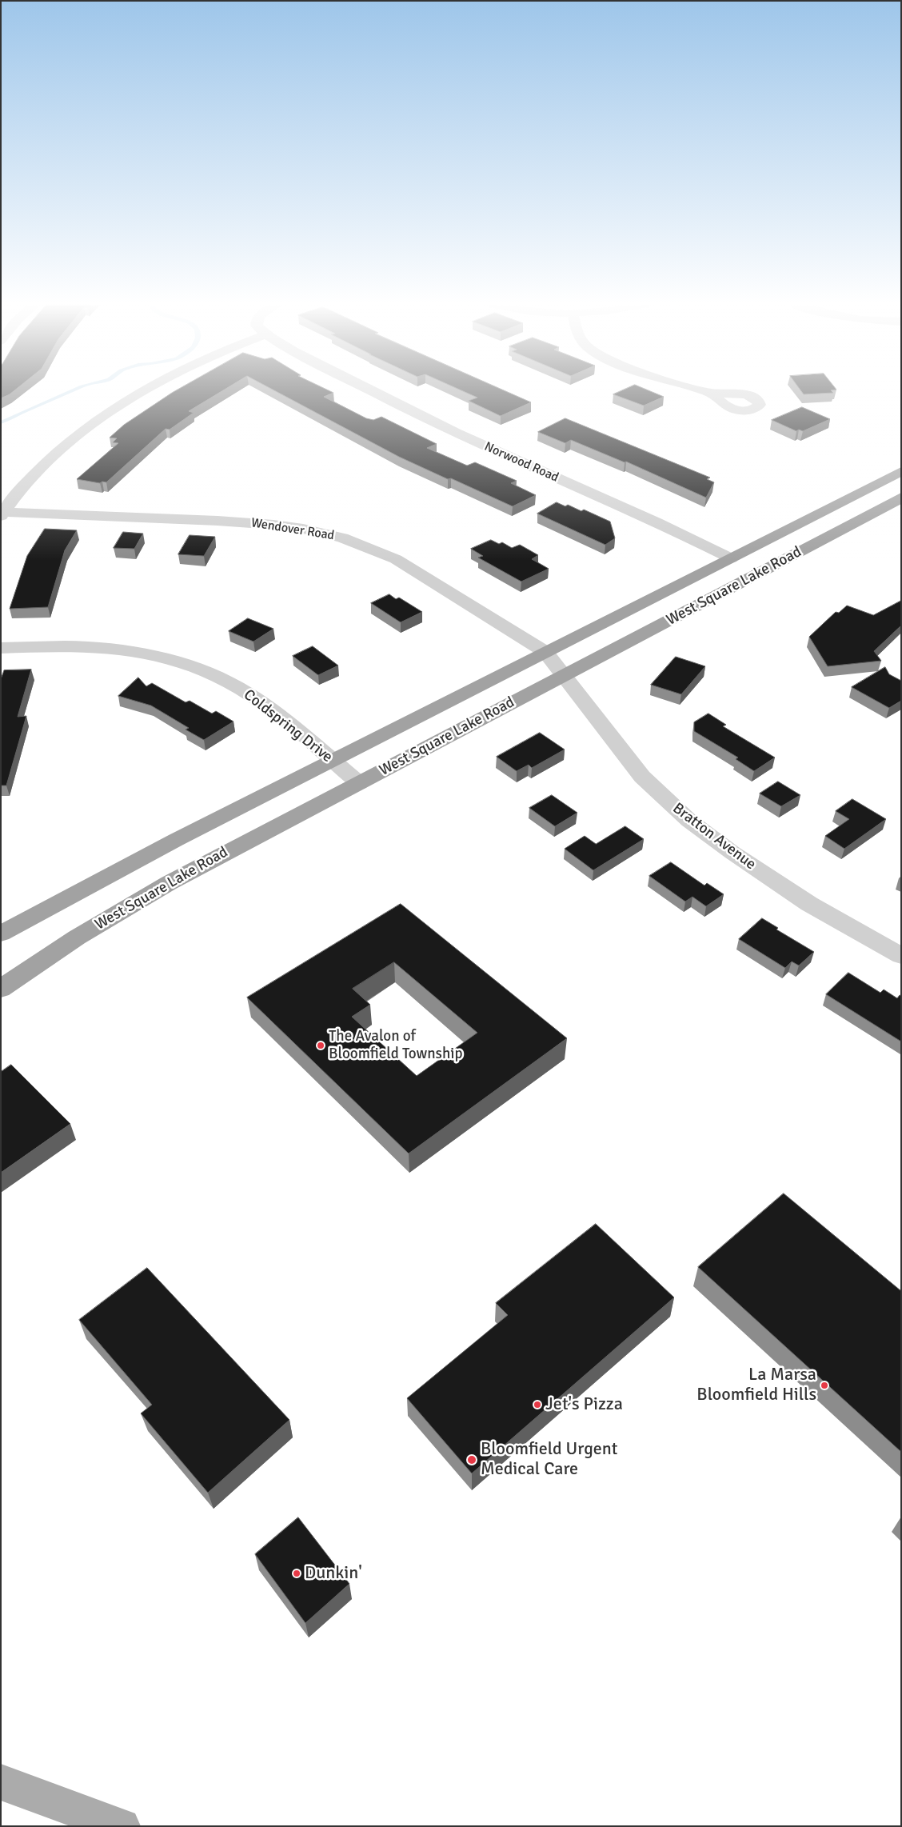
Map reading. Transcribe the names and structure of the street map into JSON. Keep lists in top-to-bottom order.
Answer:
{
  "streets": {
    "highway": ["West Square Lake Road"],
    "street": [
      "Norwood Road",
      "Wendover Road",
      "Coldspring Drive",
      "Bratton Avenue"
    ]
  },
  "crossings": [
    ["Norwood Road", "West Square Lake Road"],
    ["Wendover Road", "West Square Lake Road"],
    ["Wendover Road", "Bratton Avenue"],
    ["West Square Lake Road", "Coldspring Drive"],
    ["West Square Lake Road", "Bratton Avenue"]
  ],
  "places": [
    "The Avalon of Bloomfield Township",
    "La Marsa Bloomfield Hills",
    "Jet's Pizza",
    "Bloomfield Urgent Medical Care",
    "Dunkin'"
  ]
}
